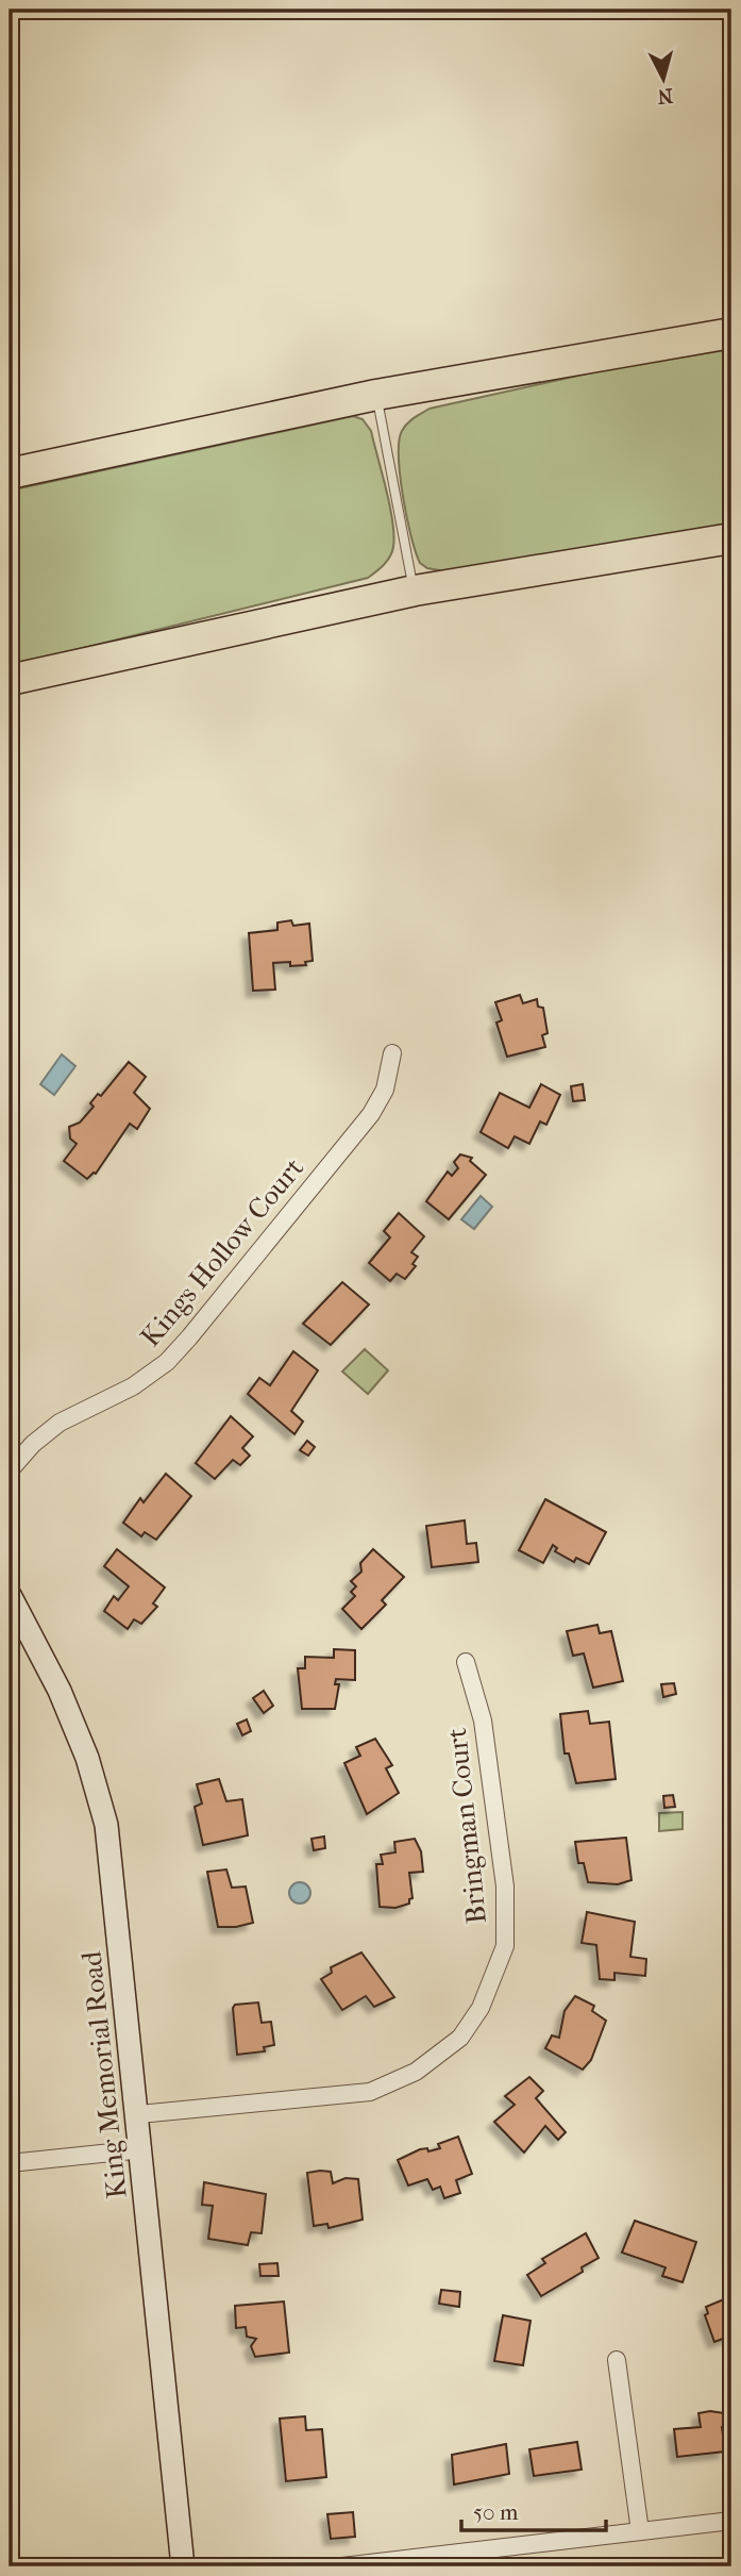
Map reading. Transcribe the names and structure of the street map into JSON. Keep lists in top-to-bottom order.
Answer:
{
  "streets": {
    "street": ["Kings Hollow Court", "Bringman Court", "King Memorial Road"]
  },
  "crossings": [
    ["Bringman Court", "King Memorial Road"]
  ],
  "scale_bar": "50 m",
  "north": "bottom"
}
